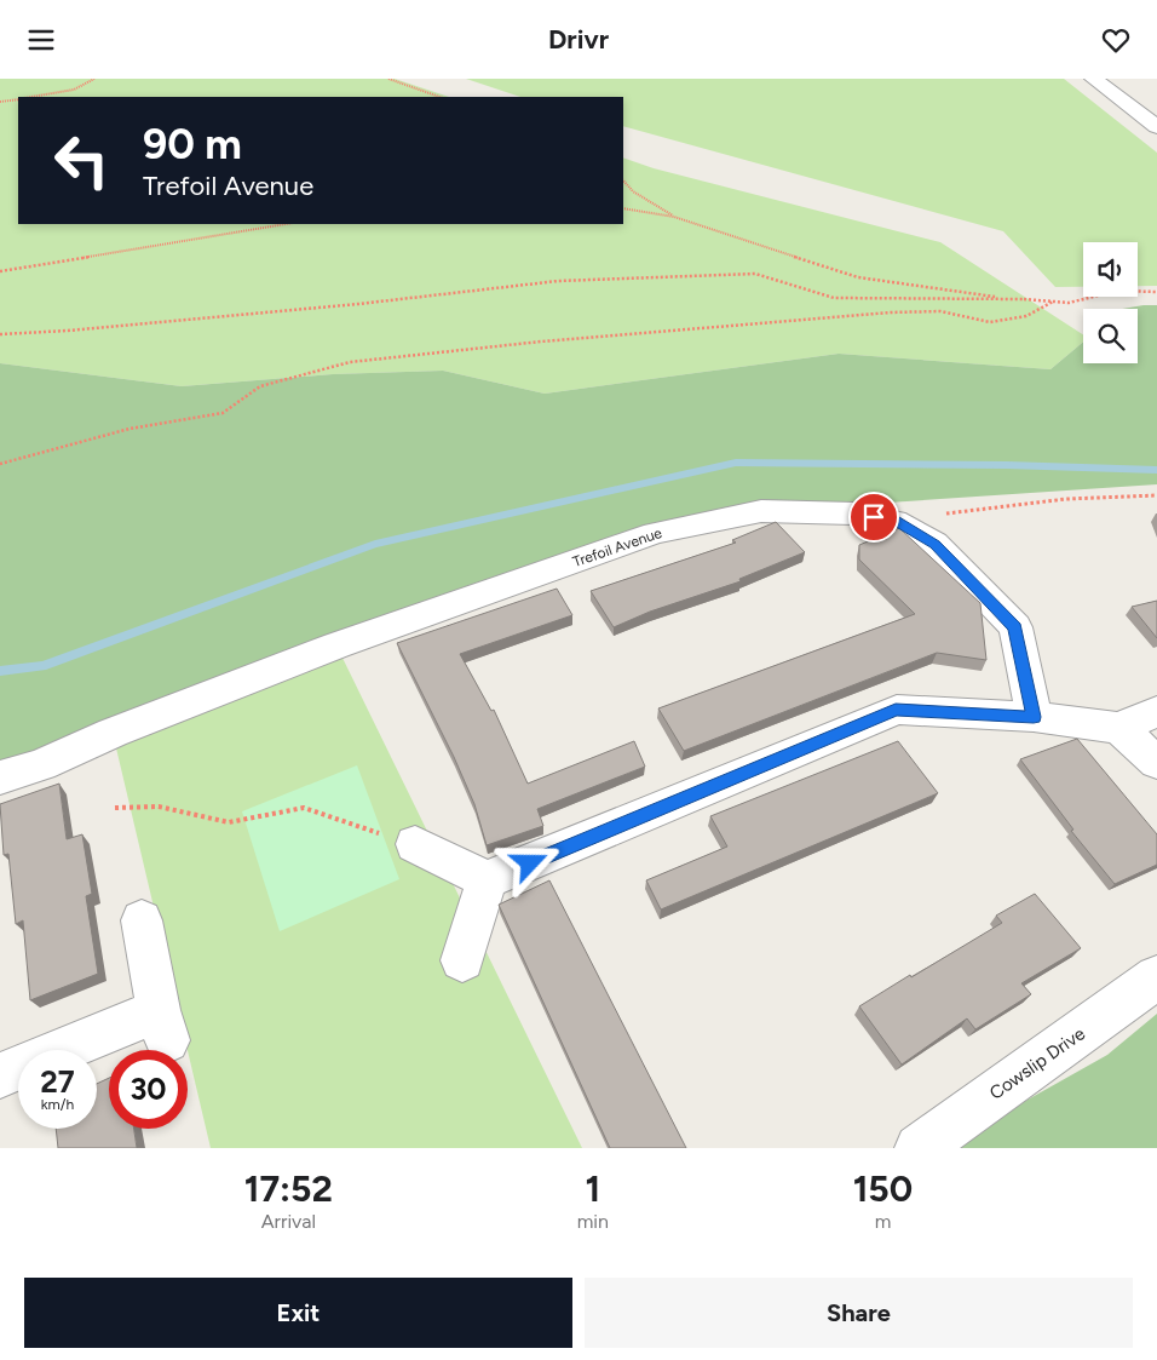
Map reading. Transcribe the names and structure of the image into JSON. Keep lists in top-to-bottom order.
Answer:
{
  "streets": {
    "street": ["Trefoil Avenue", "Cowslip Drive"]
  },
  "page": {
    "header": "Drivr",
    "turn": ["90 m", "Trefoil Avenue"],
    "speed": "27 km/h",
    "limit": "30",
    "eta": [
      "17:52",
      "Arrival",
      "1",
      "min",
      "150",
      "m"
    ],
    "buttons": ["Exit", "Share"]
  }
}
